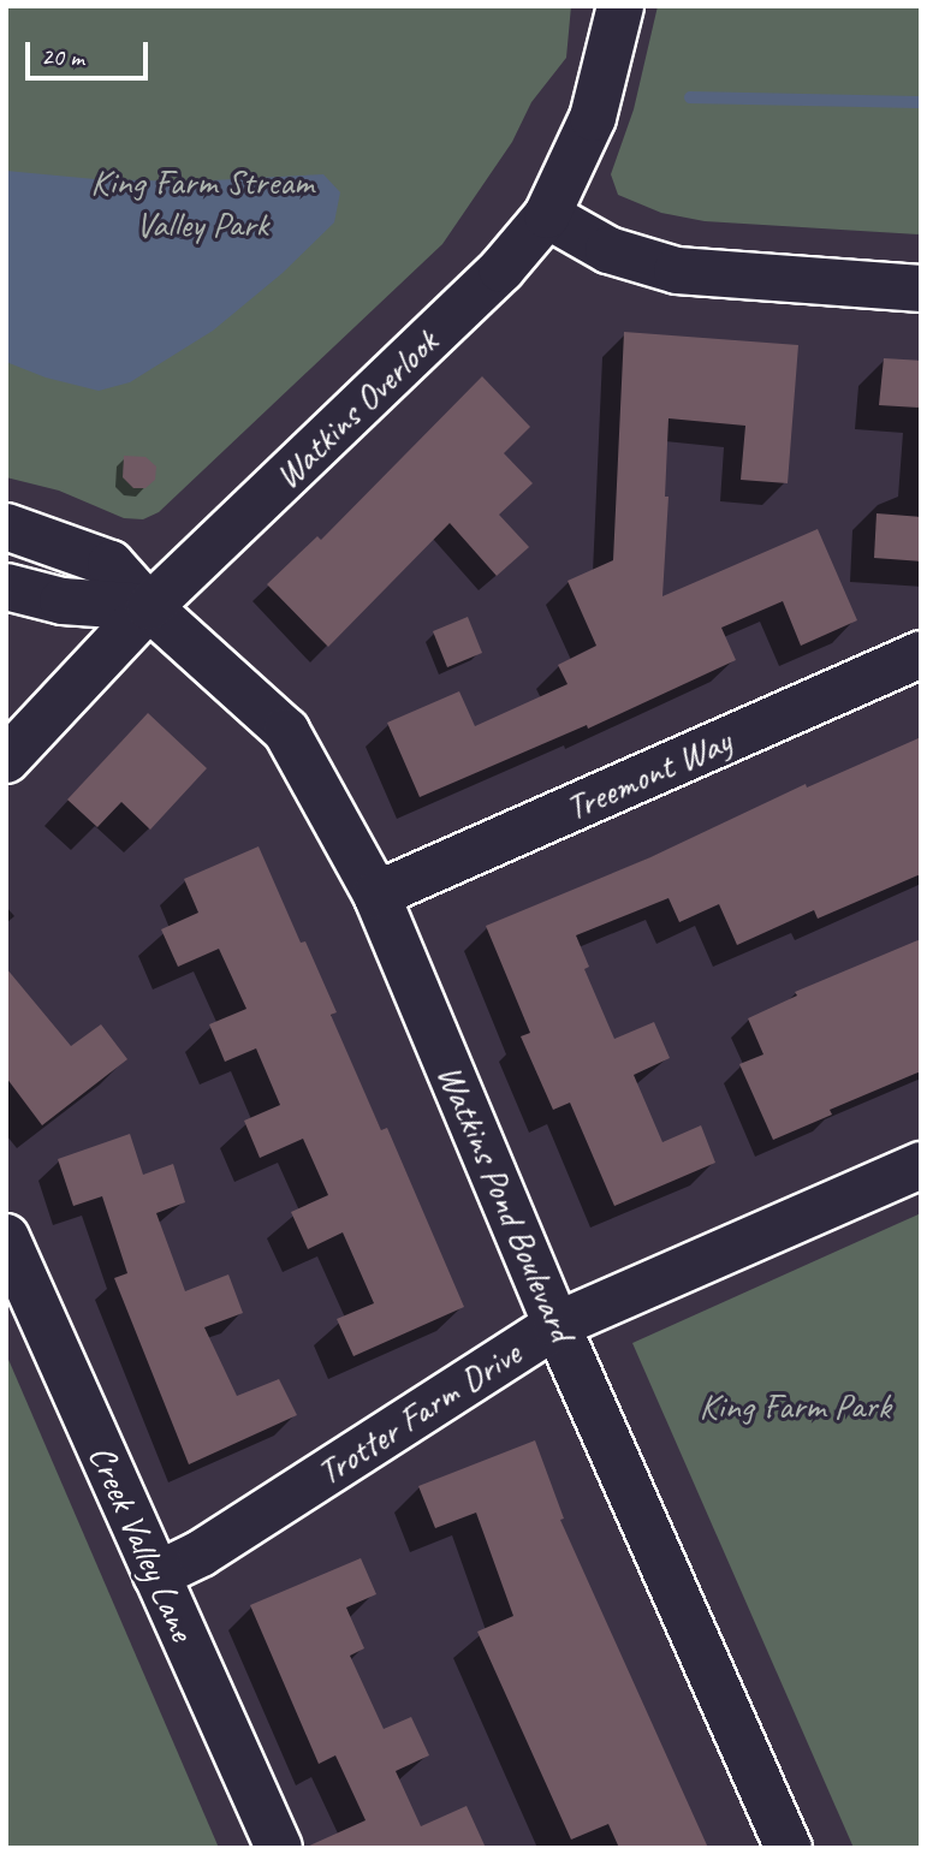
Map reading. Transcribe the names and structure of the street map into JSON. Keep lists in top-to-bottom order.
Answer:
{
  "streets": {
    "street": [
      "Watkins Overlook",
      "Treemont Way",
      "Watkins Pond Boulevard",
      "Trotter Farm Drive",
      "Creek Valley Lane"
    ]
  },
  "crossings": [
    ["Watkins Overlook", "Watkins Pond Boulevard"],
    ["Treemont Way", "Watkins Pond Boulevard"],
    ["Watkins Pond Boulevard", "Trotter Farm Drive"],
    ["Trotter Farm Drive", "Creek Valley Lane"]
  ],
  "parks": ["King Farm Stream Valley Park", "King Farm Park"],
  "scale_bar": "20 m"
}
